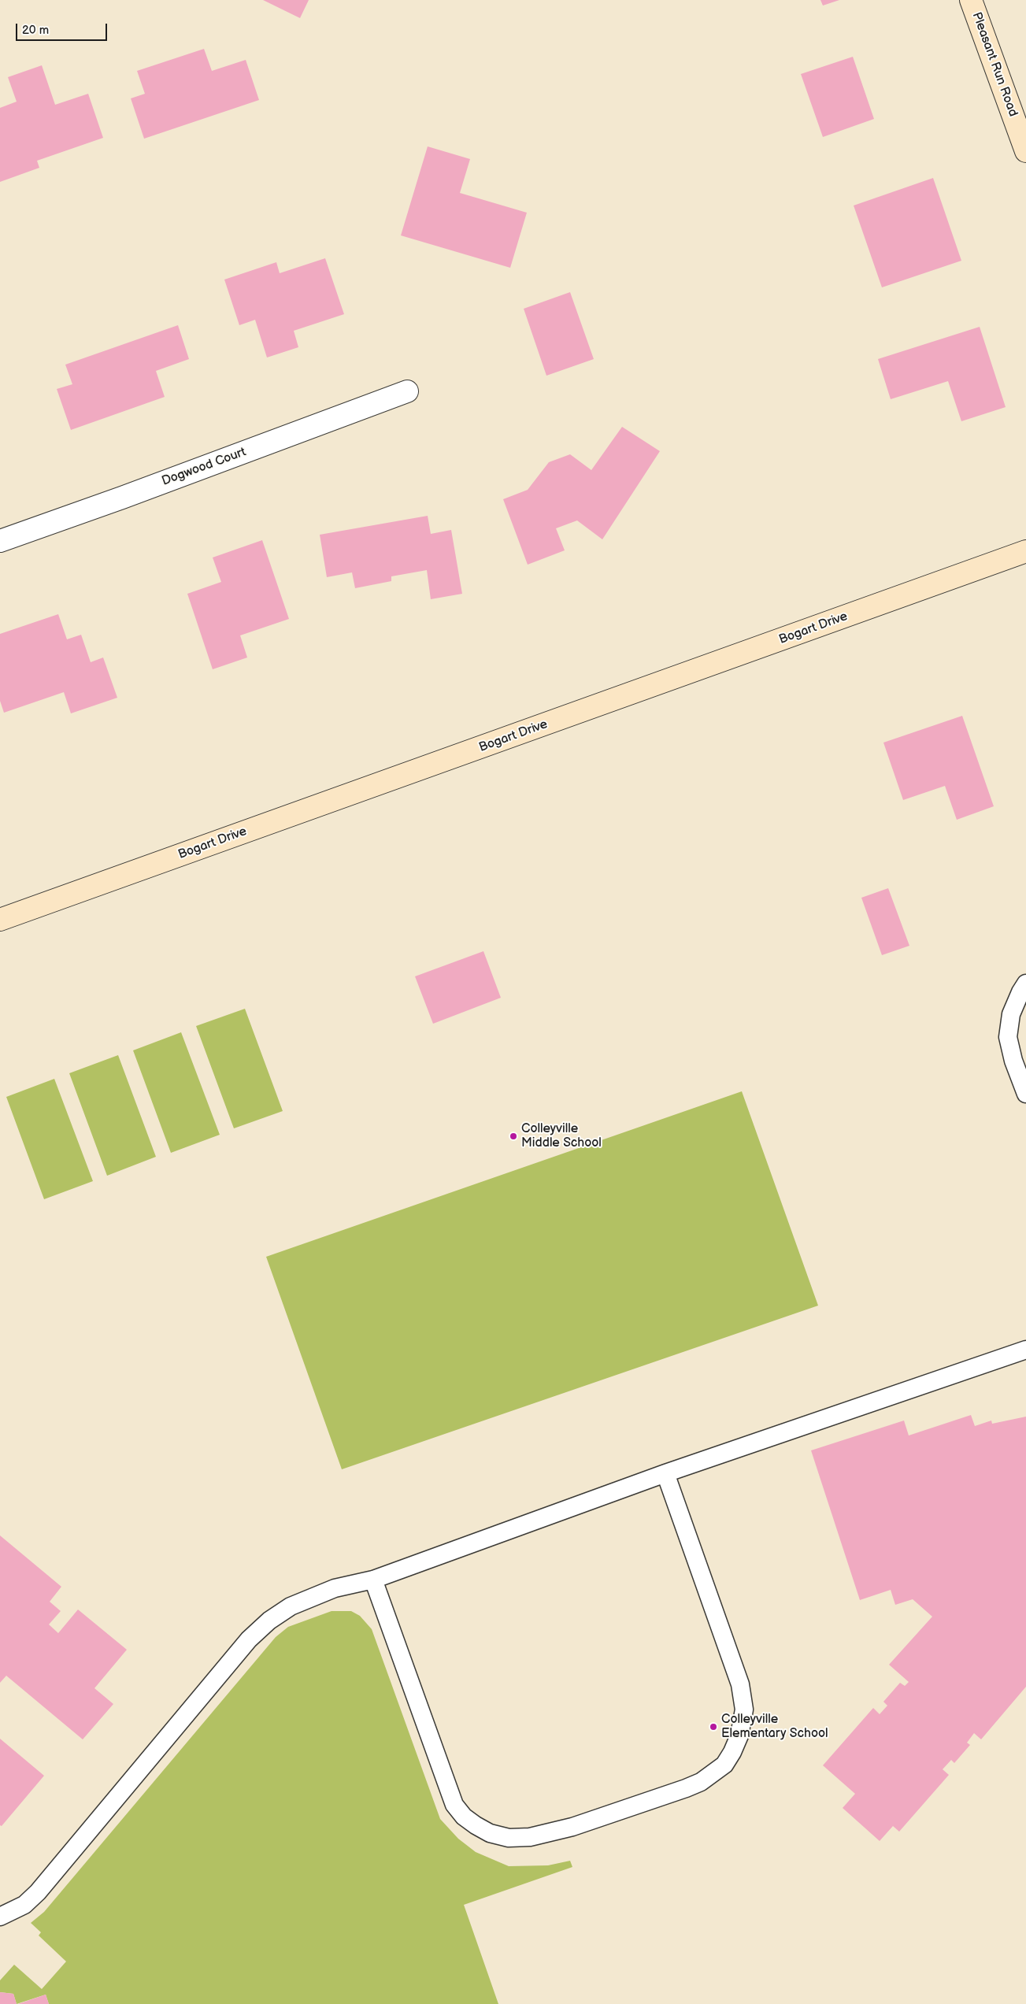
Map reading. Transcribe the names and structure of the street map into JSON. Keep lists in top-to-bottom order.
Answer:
{
  "streets": {
    "street": ["Pleasant Run Road", "Dogwood Court", "Bogart Drive"]
  },
  "places": ["Colleyville Middle School", "Colleyville Elementary School"],
  "scale_bar": "20 m"
}
